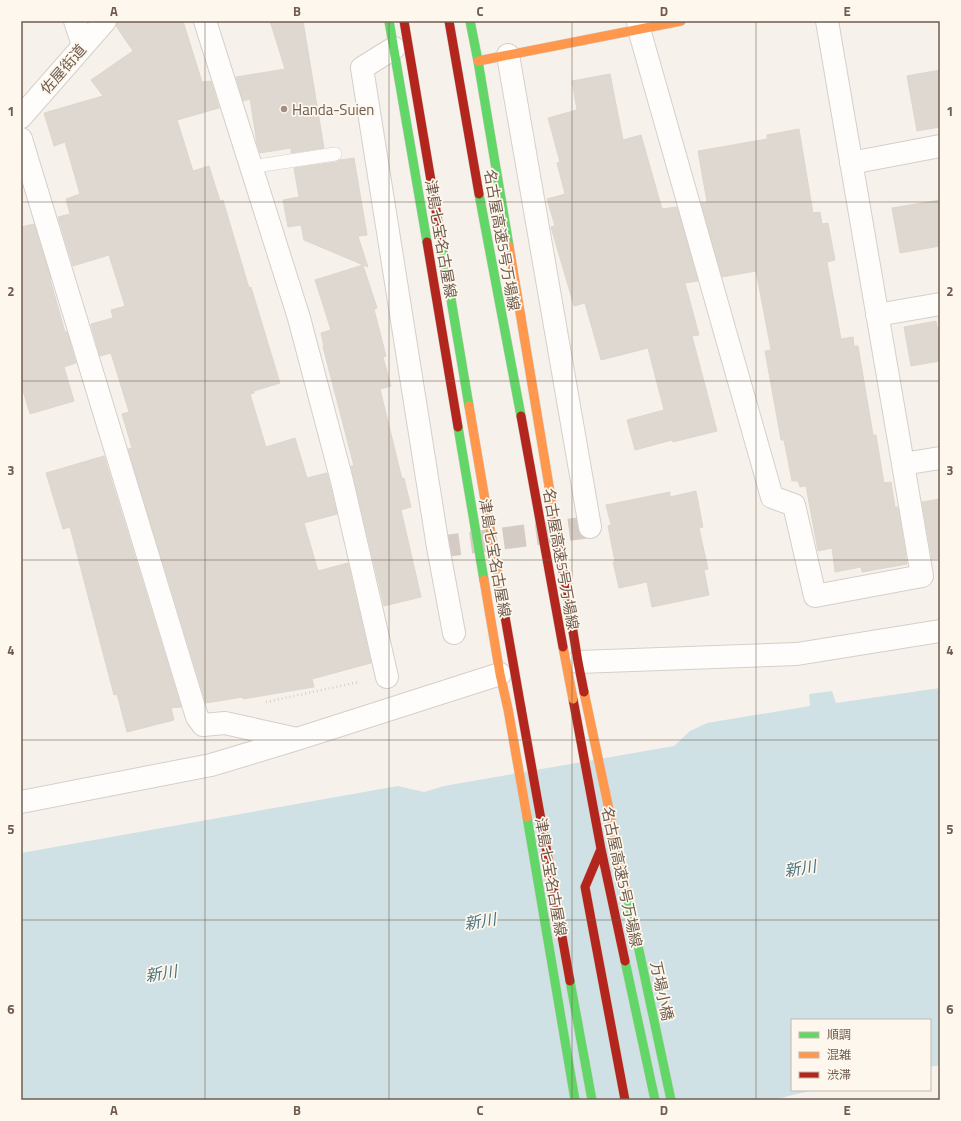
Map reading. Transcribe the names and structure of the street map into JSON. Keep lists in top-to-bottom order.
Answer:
{
  "streets": {
    "main road": ["津島七宝名古屋線", "名古屋高速5号万場線", "万場小橋"],
    "street": ["佐屋街道"]
  },
  "water": ["新川"],
  "places": ["Handa-Suien"],
  "legend": ["順調", "混雑", "渋滞"],
  "grid": {
    "columns": [
      "A",
      "B",
      "C",
      "D",
      "E"
    ],
    "rows": [
      "1",
      "2",
      "3",
      "4",
      "5",
      "6"
    ]
  }
}
